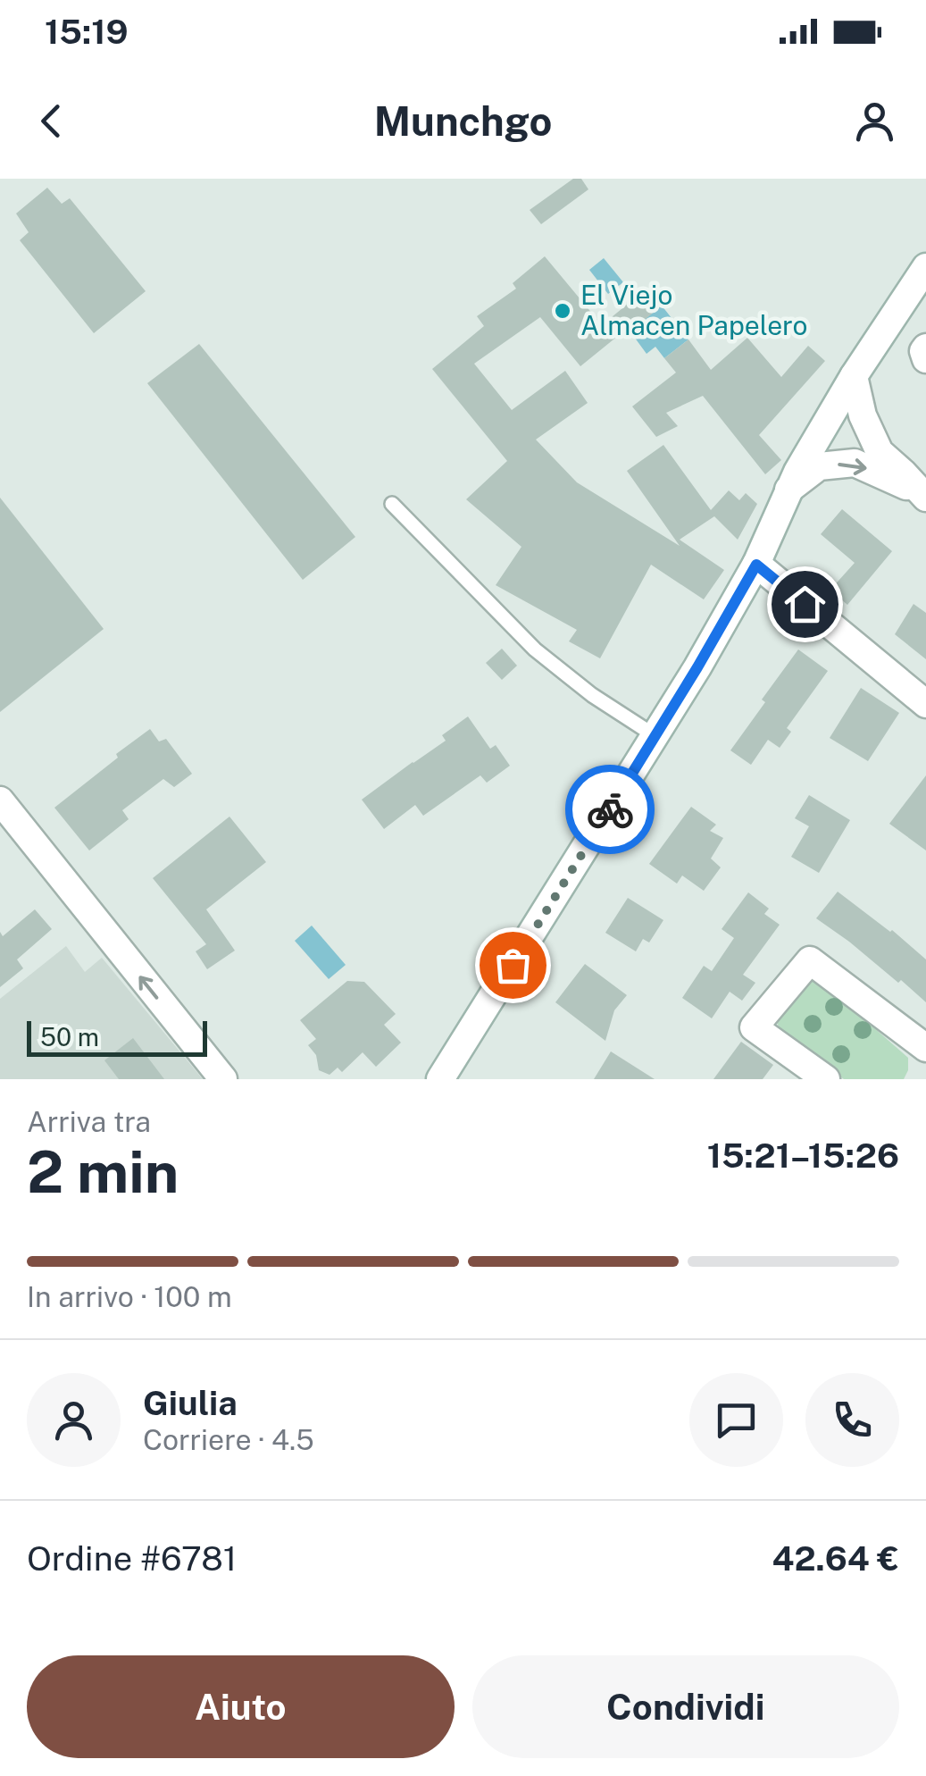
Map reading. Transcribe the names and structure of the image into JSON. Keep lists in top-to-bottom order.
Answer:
{
  "places": ["El Viejo Almacen Papelero"],
  "scale_bar": "50 m",
  "page": {
    "status": "15:19",
    "header": "Munchgo",
    "scale": "50 m",
    "heading": ["2 min", "Arriva tra", "15:21–15:26"],
    "panel": [
      "Giulia",
      "Corriere · 4.5",
      "Ordine #6781",
      "42.64 €"
    ],
    "bar": "In arrivo · 100 m",
    "buttons": ["Aiuto", "Condividi"]
  }
}
